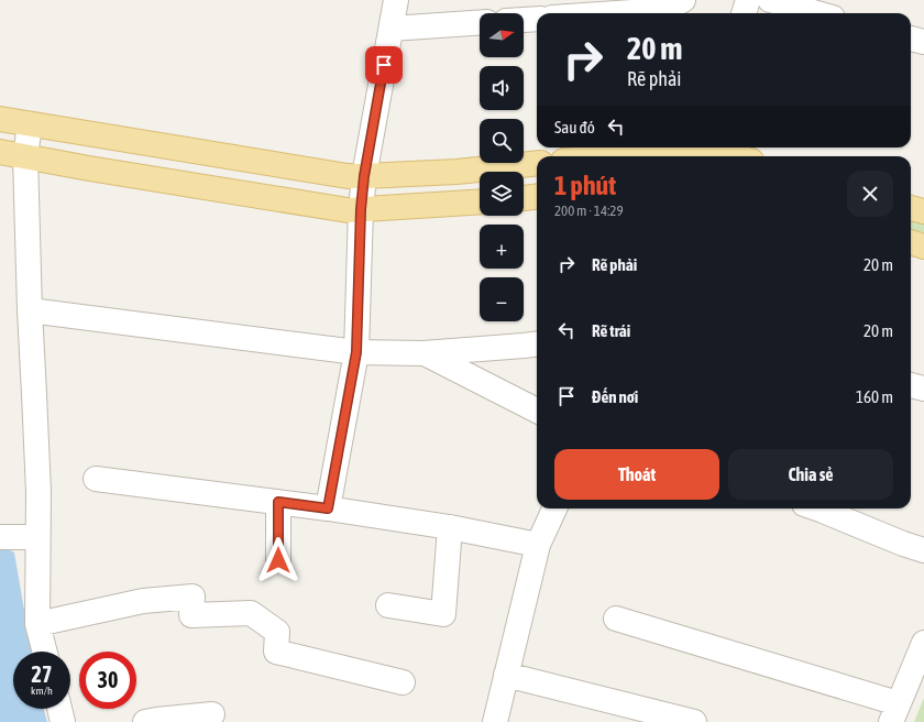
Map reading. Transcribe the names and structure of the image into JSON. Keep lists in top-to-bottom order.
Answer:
{
  "north": "right",
  "page": {
    "map_buttons": ["+", "−"],
    "turn": ["20 m", "Rẽ phải"],
    "then": "Sau đó",
    "heading": ["1 phút", "200 m · 14:29"],
    "list": [
      {
        "name": "Rẽ phải",
        "value": "20 m"
      },
      {
        "name": "Rẽ trái",
        "value": "20 m"
      },
      {
        "name": "Đến nơi",
        "value": "160 m"
      }
    ],
    "buttons": ["Thoát", "Chia sẻ"],
    "speed": "27 km/h",
    "limit": "30"
  }
}
